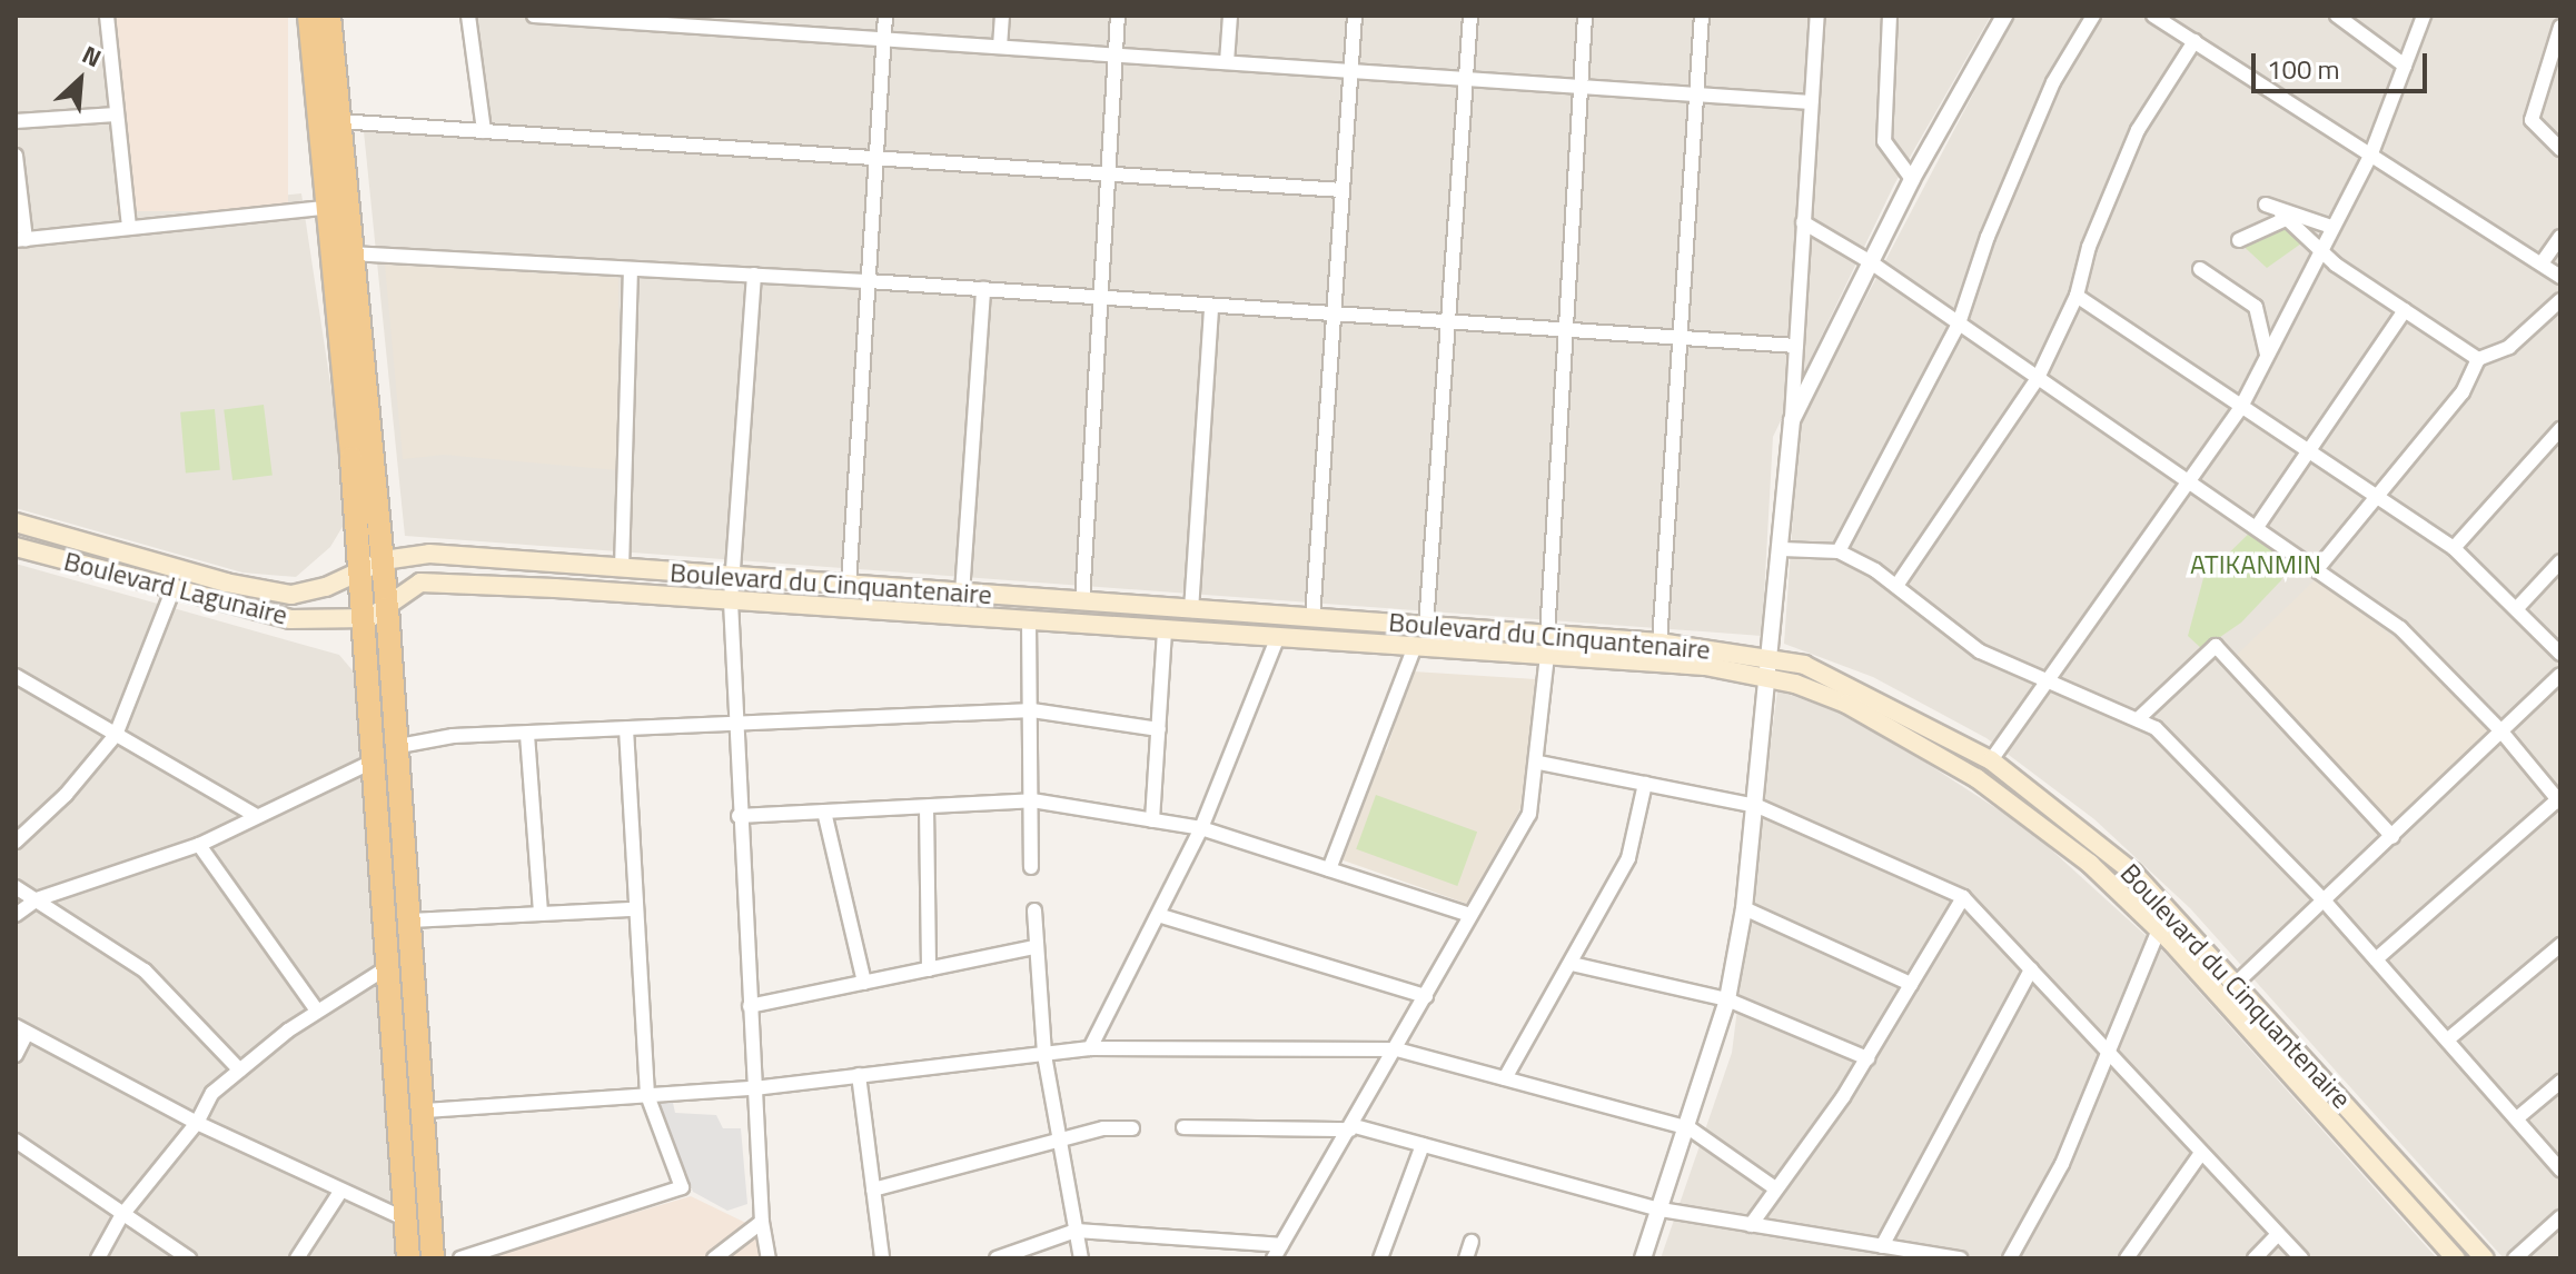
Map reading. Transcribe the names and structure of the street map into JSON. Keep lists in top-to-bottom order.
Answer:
{
  "streets": {
    "main road": ["Boulevard du Cinquantenaire", "Boulevard Lagunaire"]
  },
  "crossings": [
    ["Boulevard du Cinquantenaire", "Boulevard Lagunaire"]
  ],
  "parks": ["ATIKANMIN"],
  "scale_bar": "100 m",
  "north": "top right"
}
